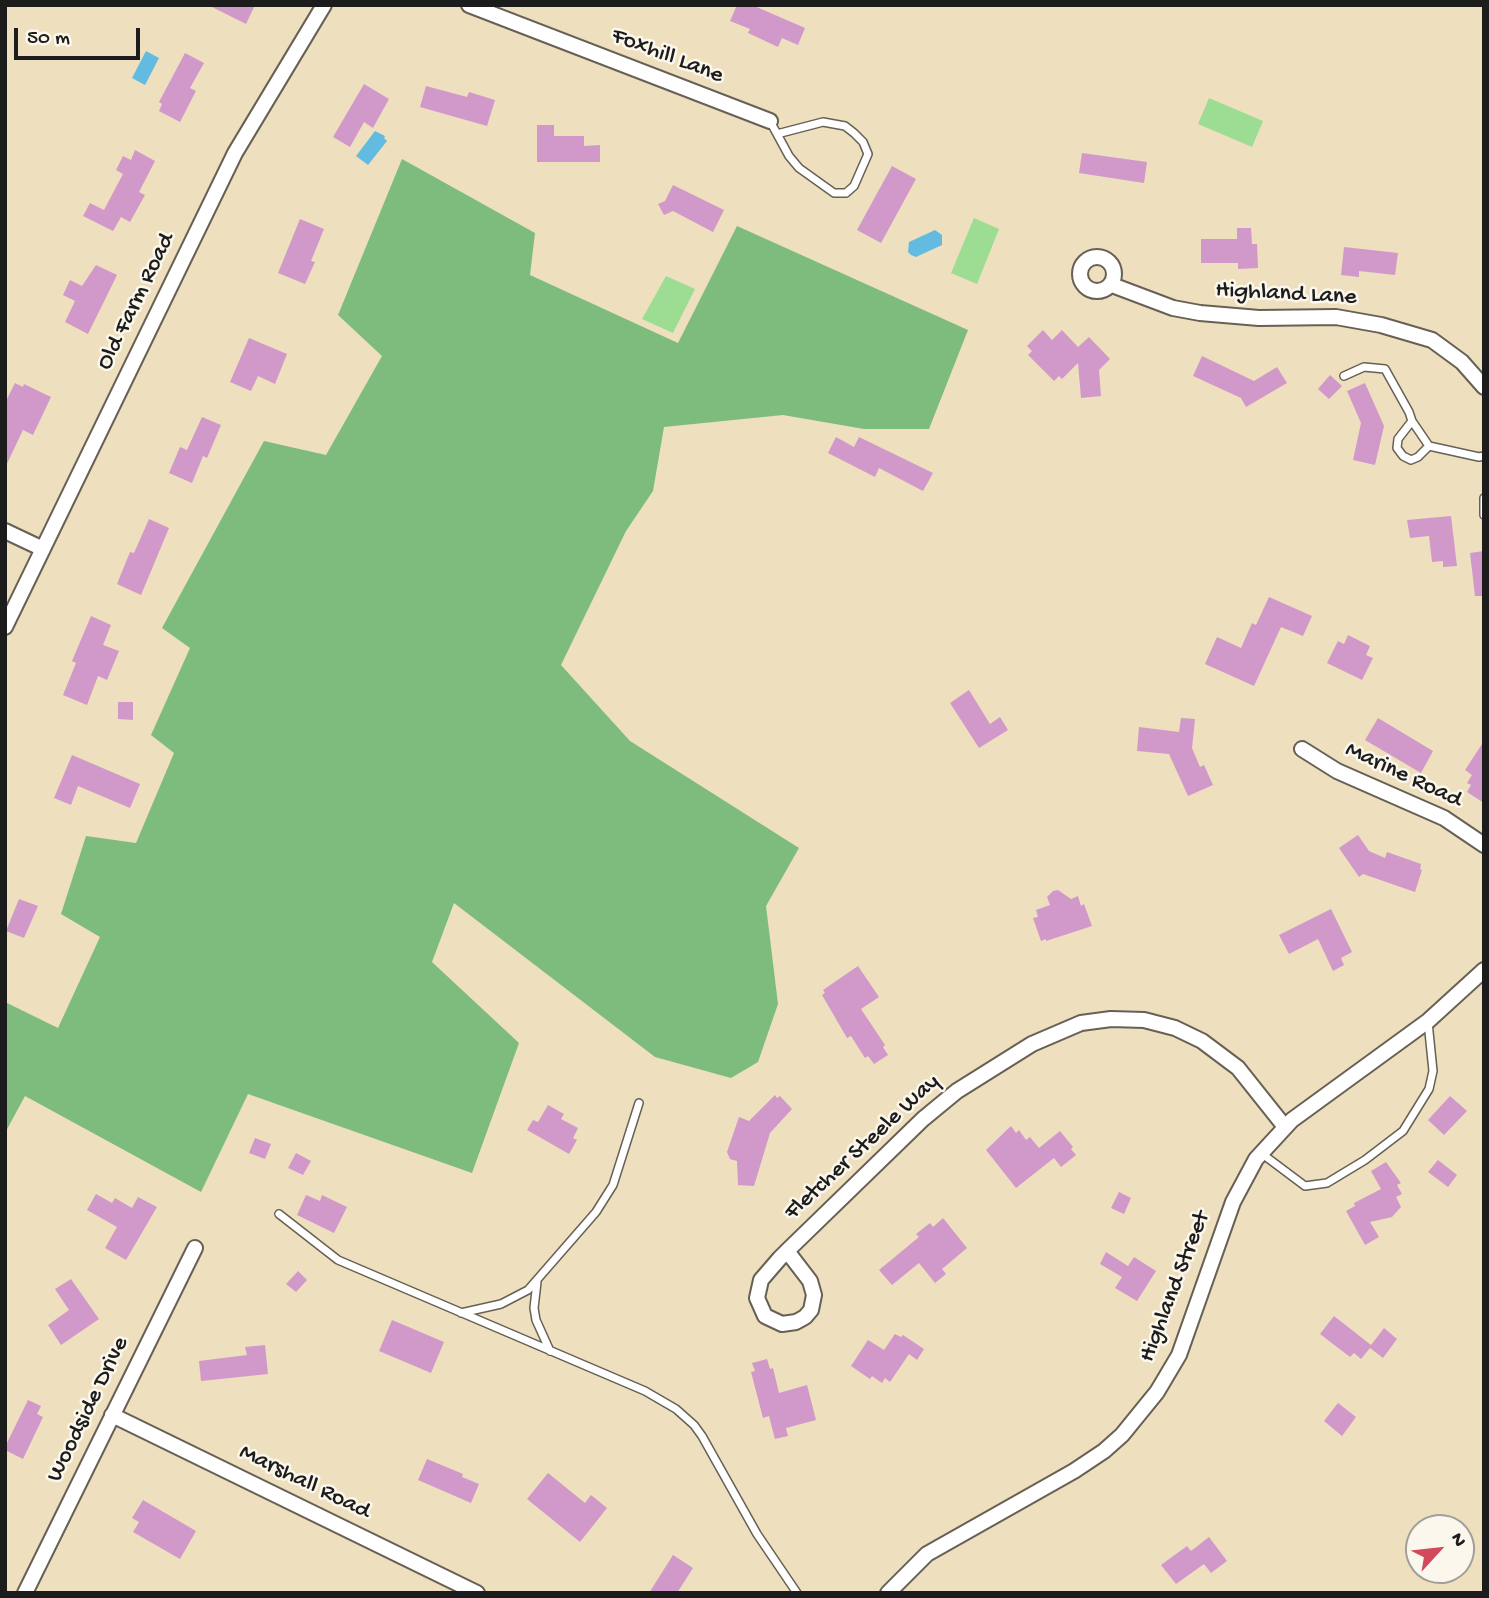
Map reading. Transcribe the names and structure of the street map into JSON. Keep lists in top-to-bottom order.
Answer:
{
  "streets": {
    "street": [
      "Foxhill Lane",
      "Highland Lane",
      "Old Farm Road",
      "Marine Road",
      "Fletcher Steele Way",
      "Highland Street",
      "Woodside Drive",
      "Marshall Road"
    ]
  },
  "crossings": [
    ["Fletcher Steele Way", "Highland Street"],
    ["Woodside Drive", "Marshall Road"]
  ],
  "scale_bar": "50 m",
  "north": "top right"
}
